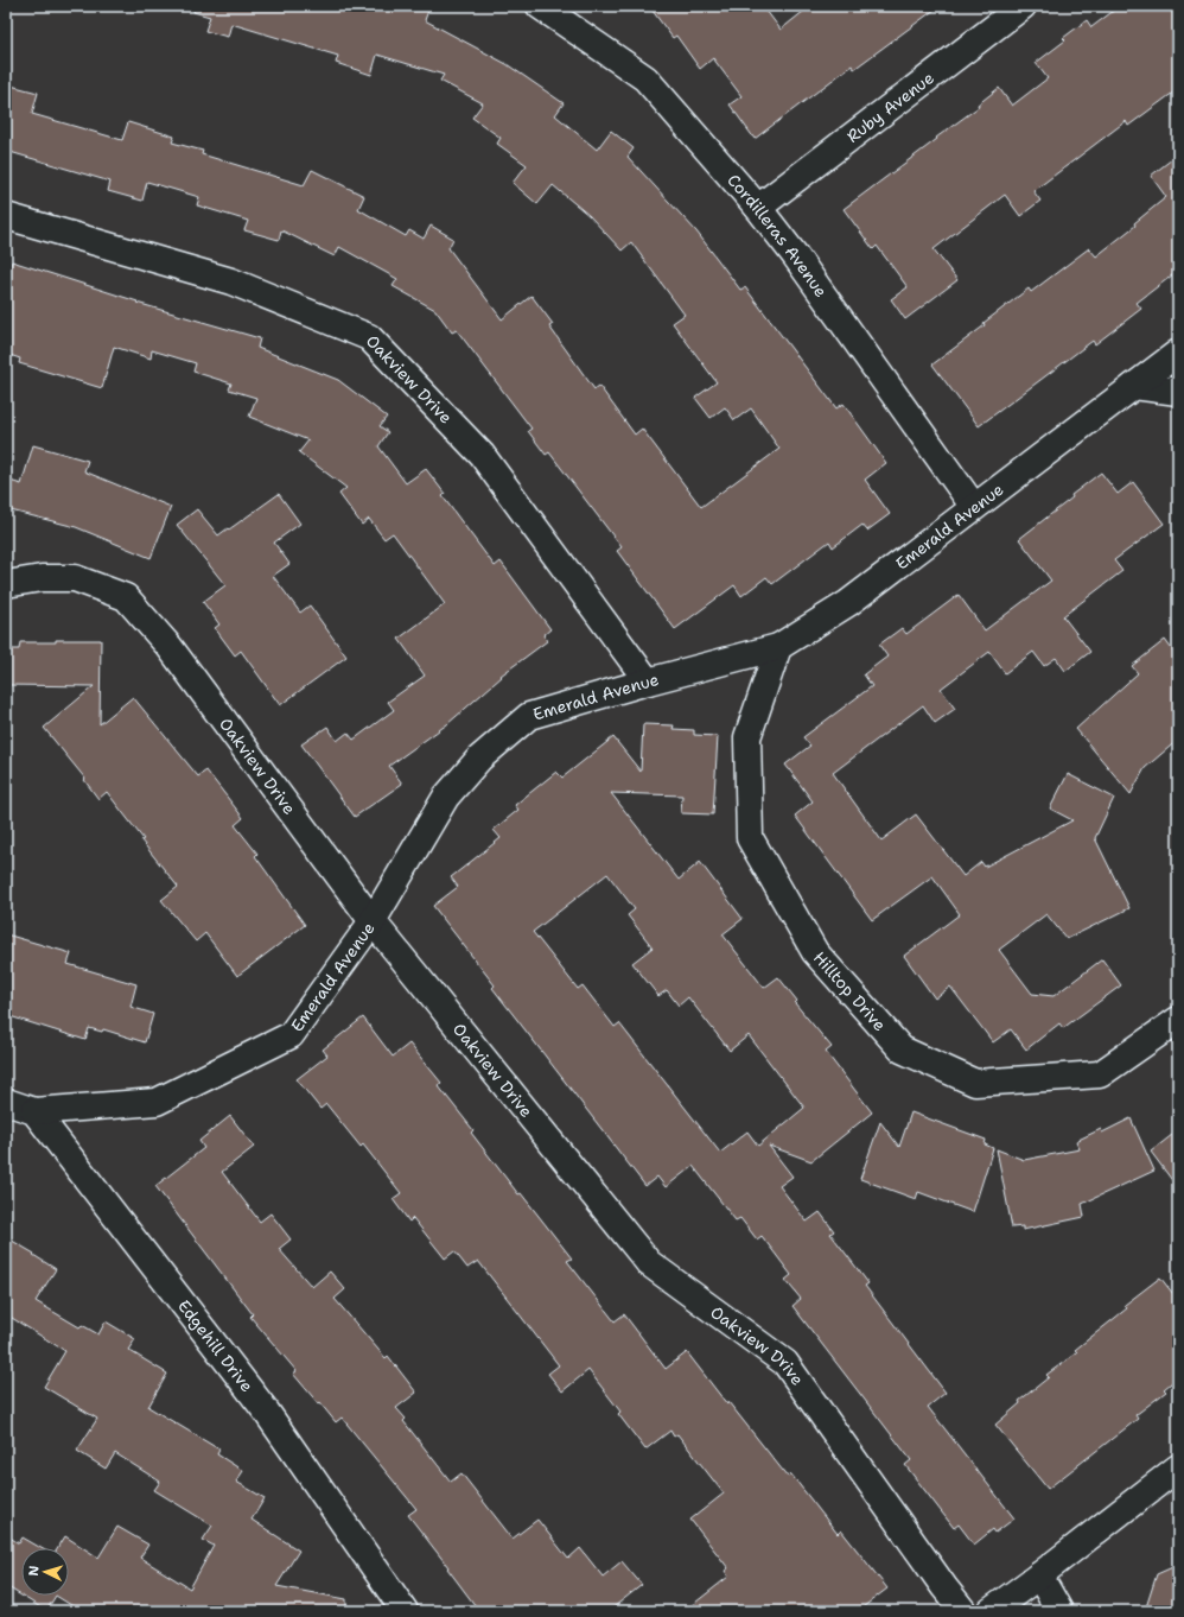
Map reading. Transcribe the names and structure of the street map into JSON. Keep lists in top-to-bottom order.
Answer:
{
  "streets": {
    "street": [
      "Ruby Avenue",
      "Cordilleras Avenue",
      "Oakview Drive",
      "Emerald Avenue",
      "Hilltop Drive",
      "Edgehill Drive"
    ]
  },
  "crossings": [
    ["Ruby Avenue", "Cordilleras Avenue"],
    ["Cordilleras Avenue", "Emerald Avenue"],
    ["Oakview Drive", "Emerald Avenue"],
    ["Emerald Avenue", "Hilltop Drive"],
    ["Emerald Avenue", "Edgehill Drive"]
  ],
  "north": "left"
}
